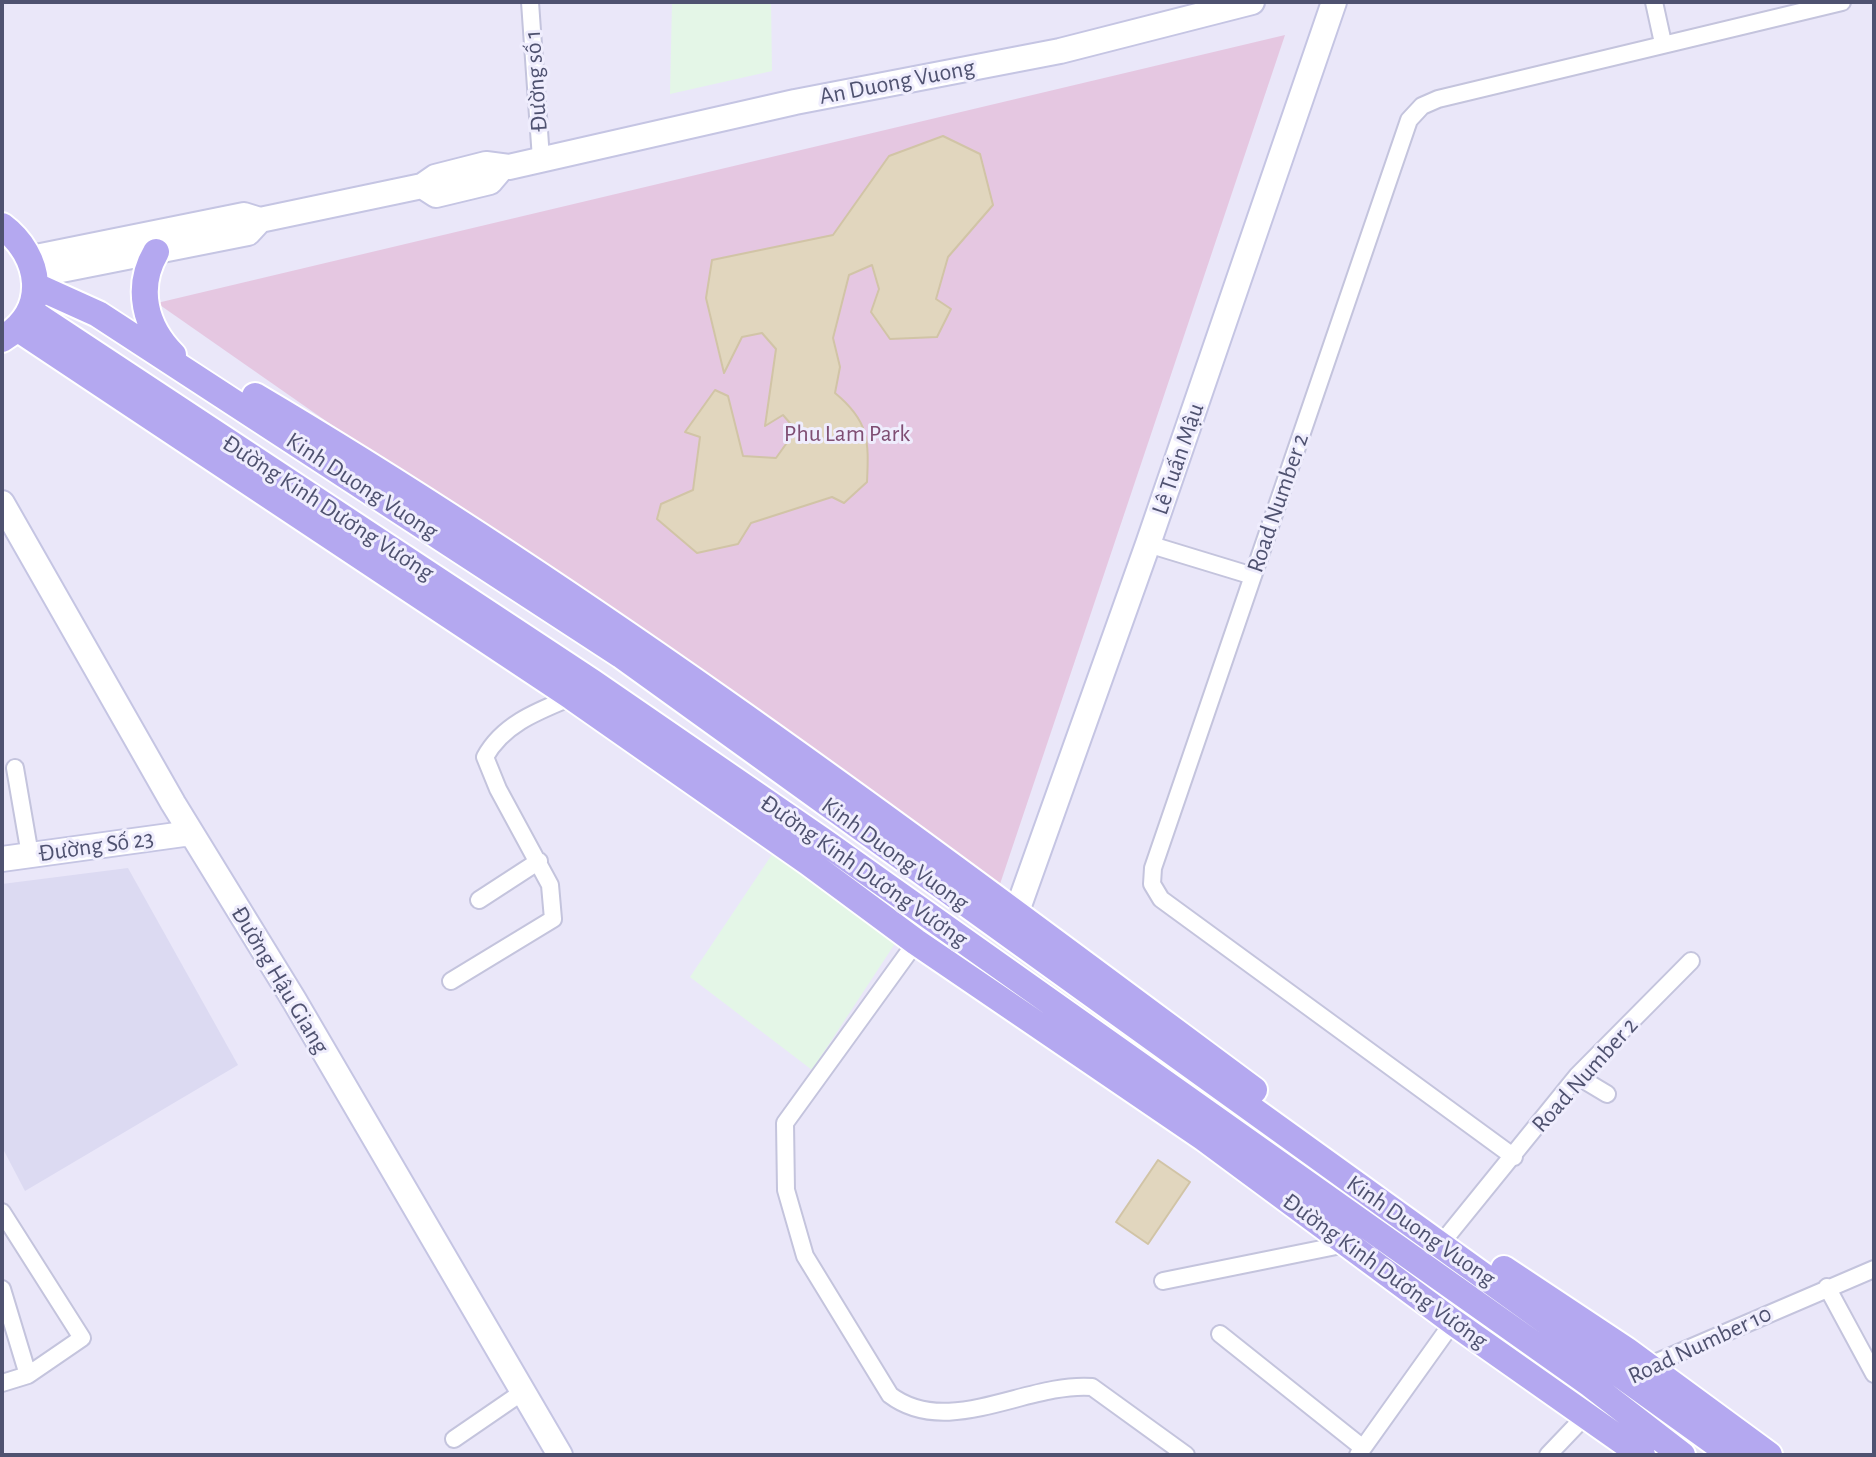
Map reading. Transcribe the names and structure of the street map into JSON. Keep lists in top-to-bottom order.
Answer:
{
  "streets": {
    "main road": [
      "An Duong Vuong",
      "Lê Tuấn Mậu",
      "Kinh Duong Vuong",
      "Đường Kinh Dương Vương",
      "Đường Số 23",
      "Đường Hậu Giang"
    ],
    "street": ["Đường số 1", "Road Number 2", "Road Number 10"]
  },
  "crossings": [
    ["Đường số 1", "An Duong Vuong"],
    ["Lê Tuấn Mậu", "Kinh Duong Vuong"],
    ["Kinh Duong Vuong", "Road Number 2"],
    ["Kinh Duong Vuong", "Đường Kinh Dương Vương"],
    ["Đường Kinh Dương Vương", "Road Number 10"],
    ["Đường Số 23", "Đường Hậu Giang"]
  ],
  "parks": ["Phu Lam Park"]
}
